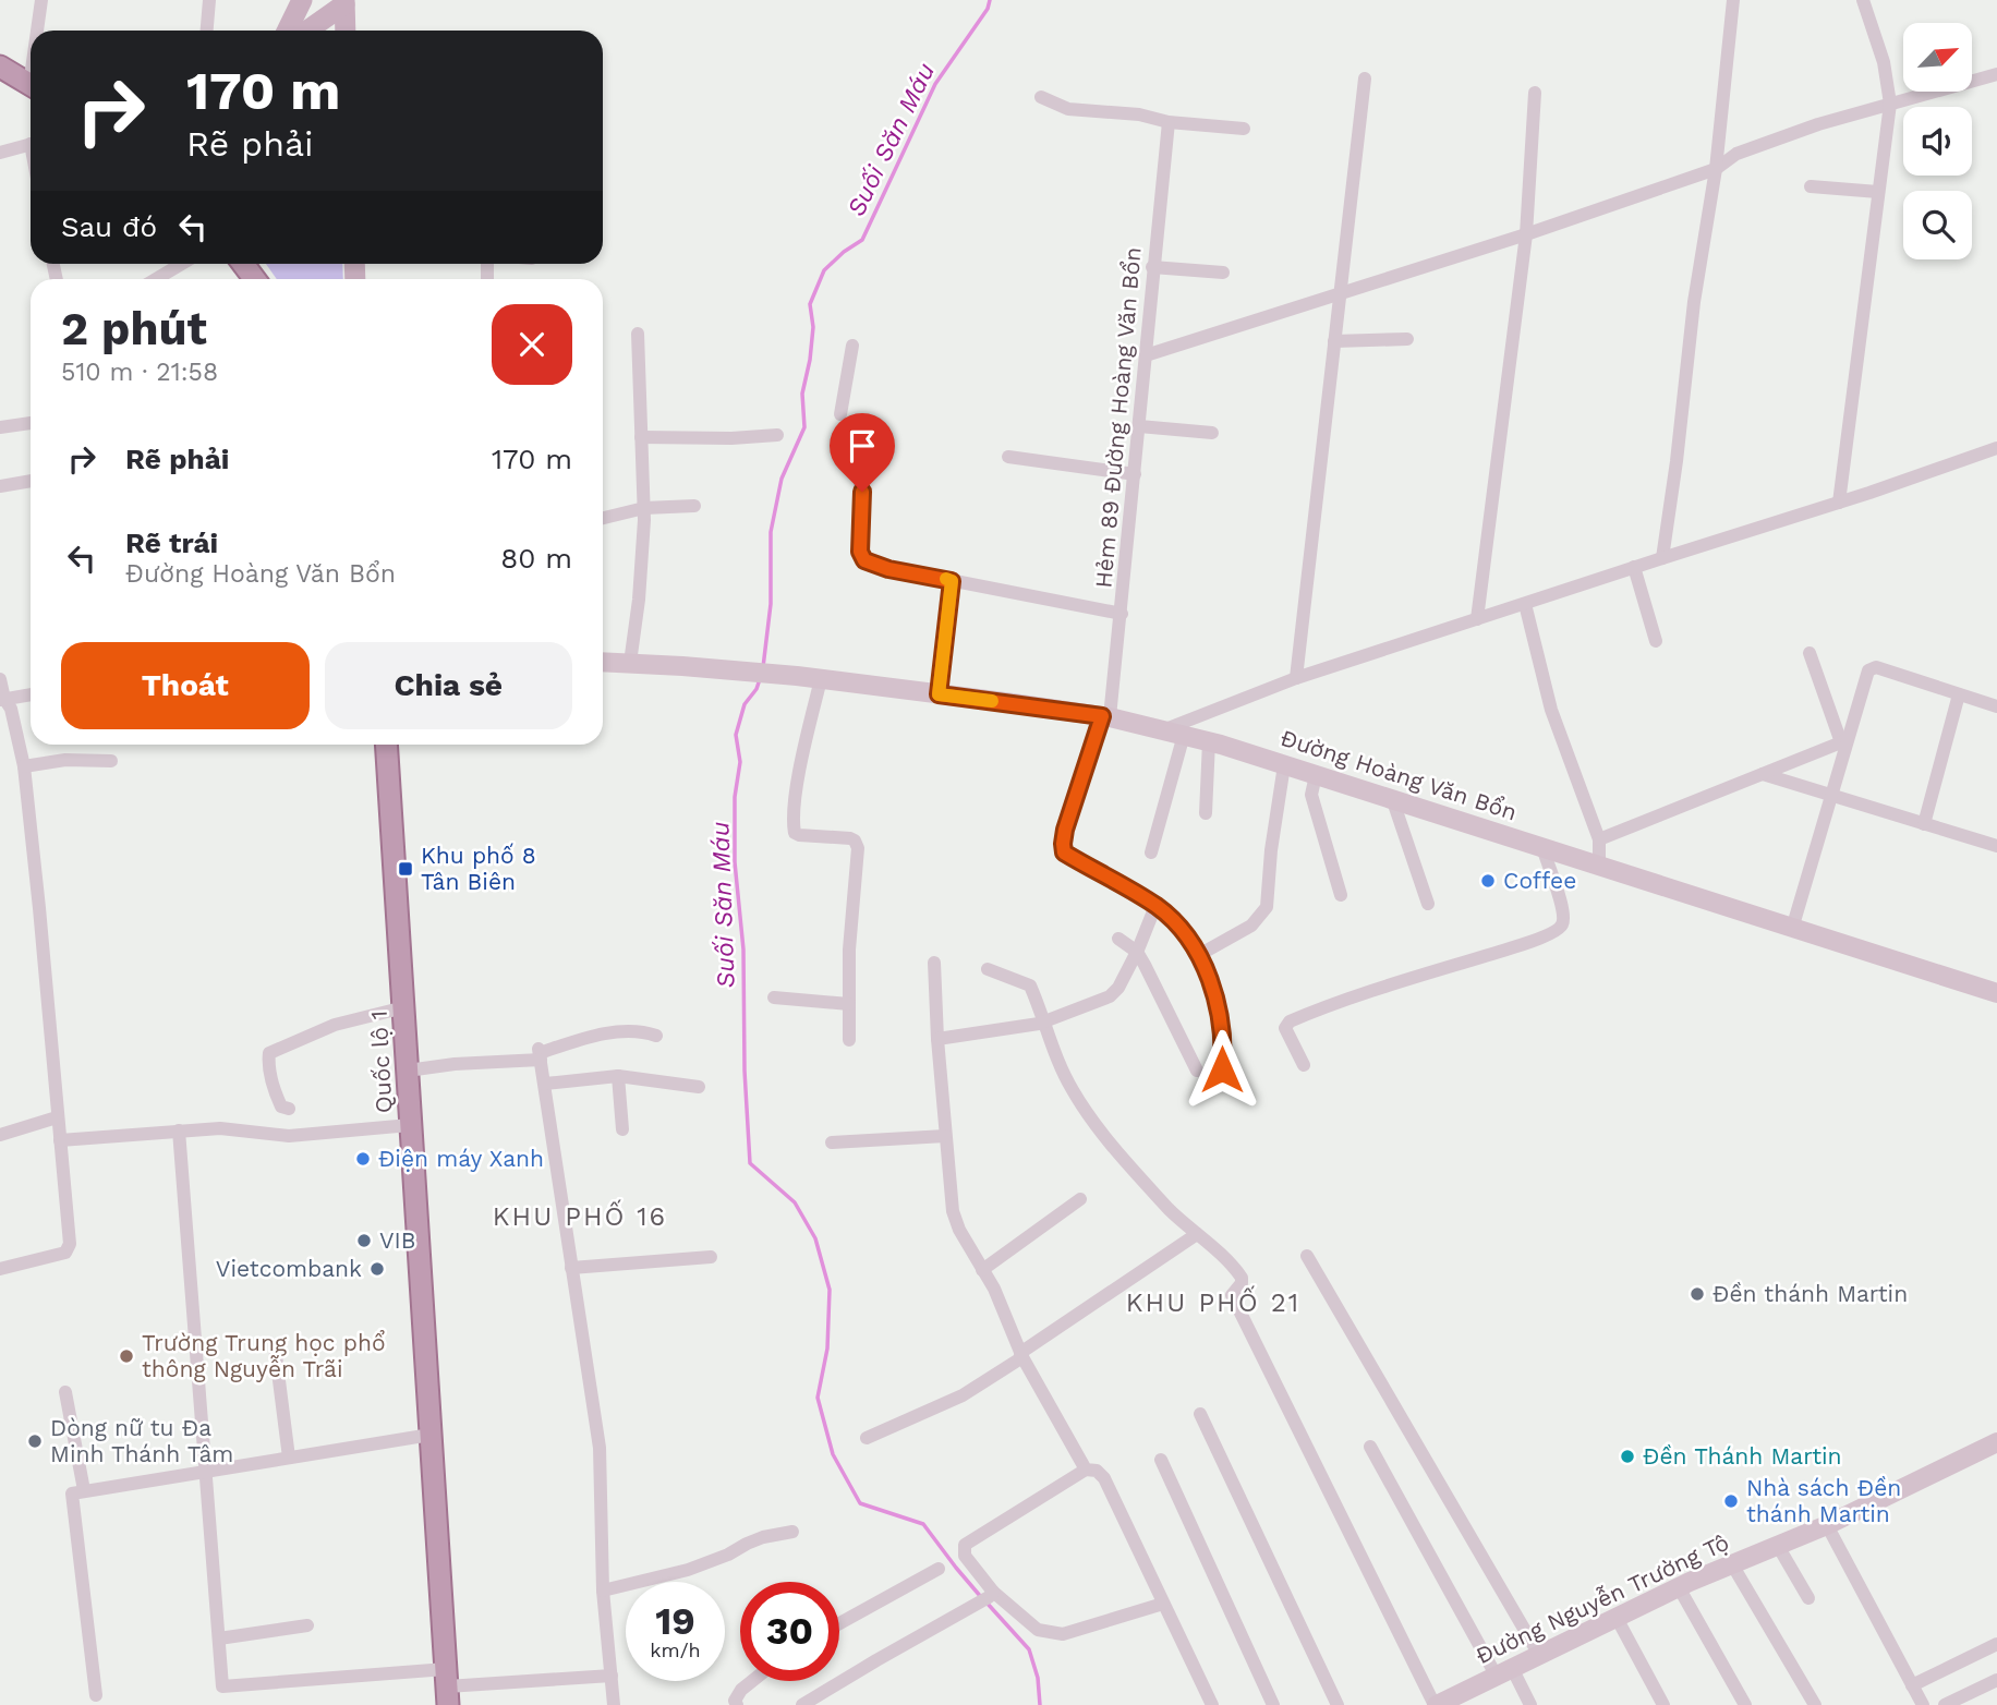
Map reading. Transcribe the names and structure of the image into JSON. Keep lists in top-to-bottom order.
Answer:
{
  "streets": {
    "highway": ["Quốc lộ 1"],
    "main road": ["Đường Hoàng Văn Bổn", "Đường Nguyễn Trường Tộ"],
    "street": ["Hẻm 89 Đường Hoàng Văn Bổn"]
  },
  "crossings": [
    ["Hẻm 89 Đường Hoàng Văn Bổn", "Đường Hoàng Văn Bổn"]
  ],
  "districts": ["KHU PHỐ 16", "KHU PHỐ 21"],
  "water": ["Suối Săn Máu"],
  "places": {
    "transit": ["Khu phố 8 Tân Biên"],
    "other": [
      "Coffee",
      "Điện máy Xanh",
      "VIB",
      "Vietcombank",
      "Đền thánh Martin",
      "Trường Trung học phổ thông Nguyễn Trãi",
      "Dòng nữ tu Đa Minh Thánh Tâm",
      "Đền Thánh Martin",
      "Nhà sách Đền thánh Martin"
    ]
  },
  "north": "top right",
  "page": {
    "turn": ["170 m", "Rẽ phải"],
    "then": "Sau đó",
    "heading": ["2 phút", "510 m · 21:58"],
    "list": [
      {
        "name": "Rẽ phải",
        "value": "170 m"
      },
      {
        "name": "Rẽ trái",
        "note": "Đường Hoàng Văn Bổn",
        "value": "80 m"
      }
    ],
    "buttons": ["Thoát", "Chia sẻ"],
    "speed": "19 km/h",
    "limit": "30"
  }
}
